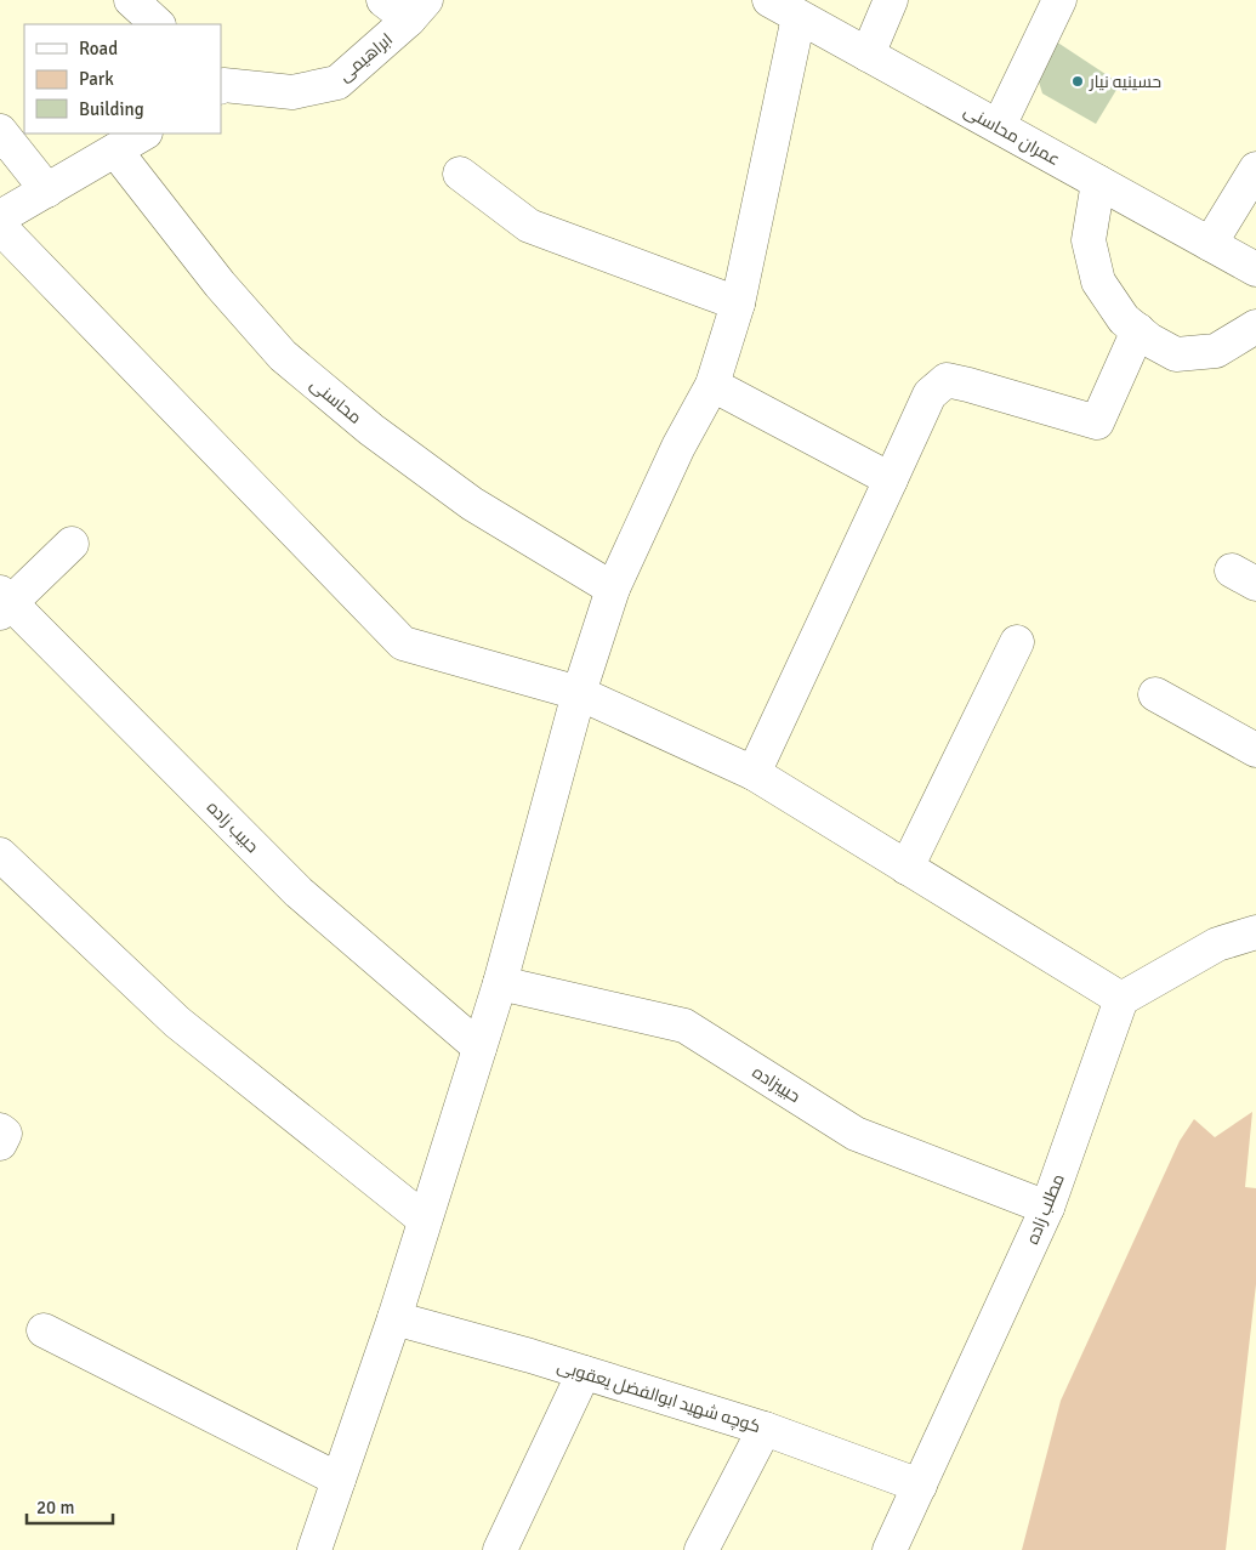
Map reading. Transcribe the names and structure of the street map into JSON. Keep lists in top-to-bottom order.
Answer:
{
  "streets": {
    "street": [
      "ابراهیمی",
      "عمران محاسنی",
      "محاسنی",
      "حبیب زاده",
      "حبیبزاده",
      "مطلب زاده",
      "کوچه شهید ابوالفضل یعقوبی"
    ]
  },
  "crossings": [
    ["حبیبزاده", "مطلب زاده"],
    ["مطلب زاده", "کوچه شهید ابوالفضل یعقوبی"]
  ],
  "places": ["حسینیه نیار"],
  "legend": ["Road", "Park", "Building"],
  "scale_bar": "20 m"
}
